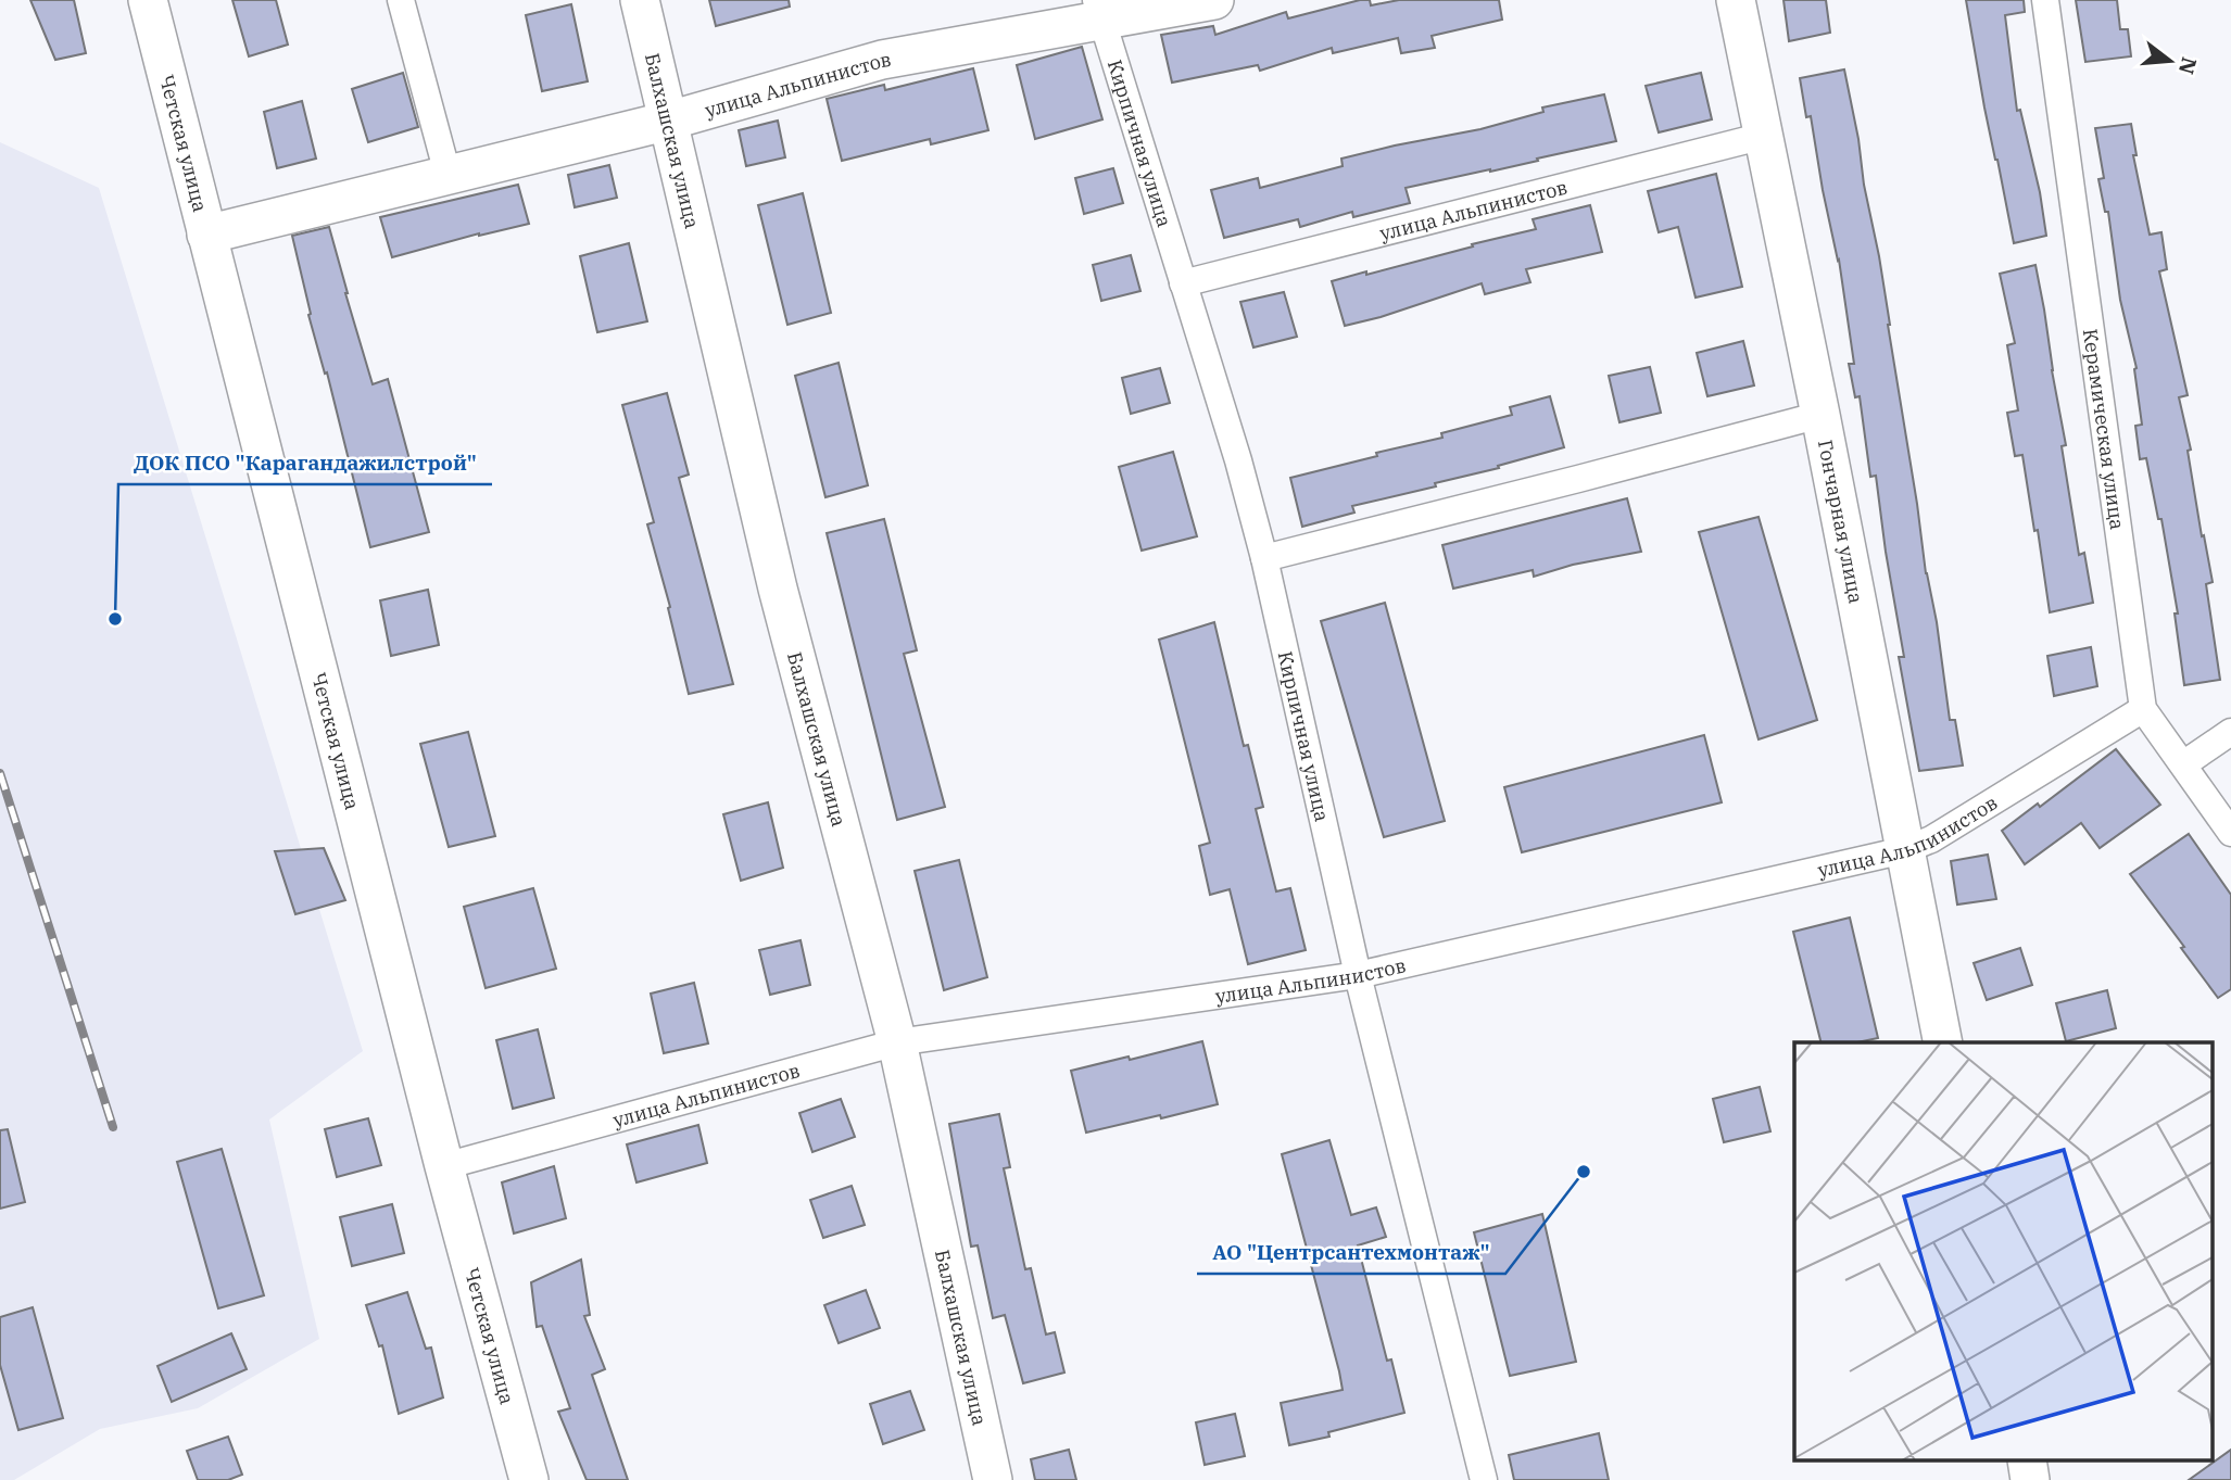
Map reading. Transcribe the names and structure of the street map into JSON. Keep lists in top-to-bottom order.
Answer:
{
  "streets": {
    "street": [
      "улица Альпинистов",
      "Балхашская улица",
      "Кирпичная улица",
      "Четская улица",
      "Керамическая улица",
      "Гончарная улица"
    ]
  },
  "crossings": [
    ["улица Альпинистов", "Балхашская улица"],
    ["улица Альпинистов", "Кирпичная улица"],
    ["улица Альпинистов", "Четская улица"],
    ["улица Альпинистов", "Керамическая улица"],
    ["улица Альпинистов", "Гончарная улица"]
  ],
  "places": ["ДОК ПСО \"Карагандажилстрой\"", "АО \"Центрсантехмонтаж\""],
  "north": "right"
}
